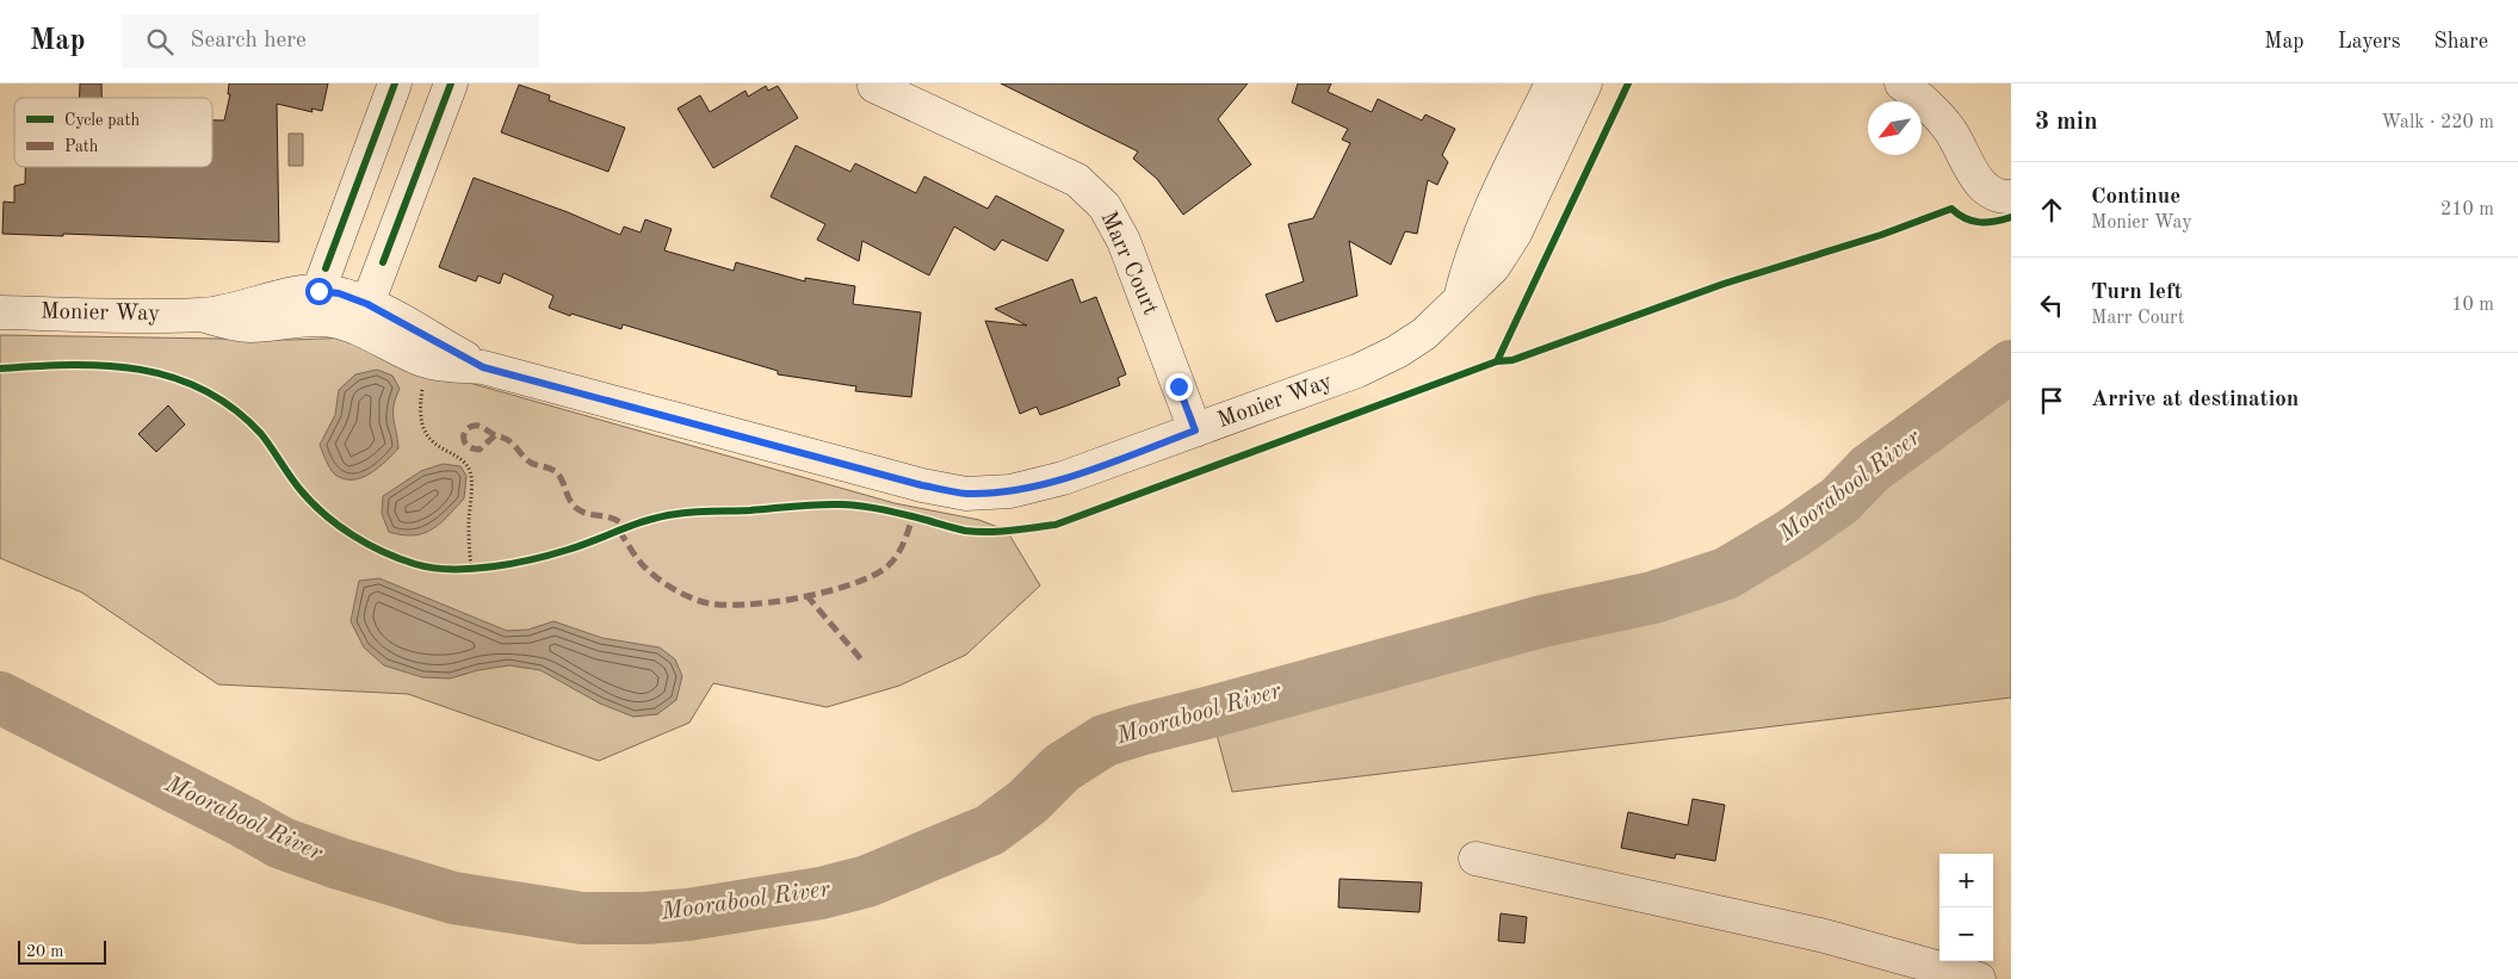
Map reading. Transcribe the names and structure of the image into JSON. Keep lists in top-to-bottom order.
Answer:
{
  "streets": {
    "street": ["Marr Court", "Monier Way"]
  },
  "crossings": [
    ["Marr Court", "Monier Way"]
  ],
  "water": ["Moorabool River"],
  "legend": ["Cycle path", "Path"],
  "scale_bar": "20 m",
  "north": "bottom left",
  "page": {
    "header": "Map",
    "search": "Search here",
    "nav": ["Map", "Layers", "Share"],
    "heading": ["3 min", "Walk · 220 m"],
    "list": [
      ["Continue", "Monier Way", "210 m"],
      ["Turn left", "Marr Court", "10 m"],
      "Arrive at destination"
    ],
    "map_buttons": ["+", "−"],
    "scale": "20 m"
  }
}
